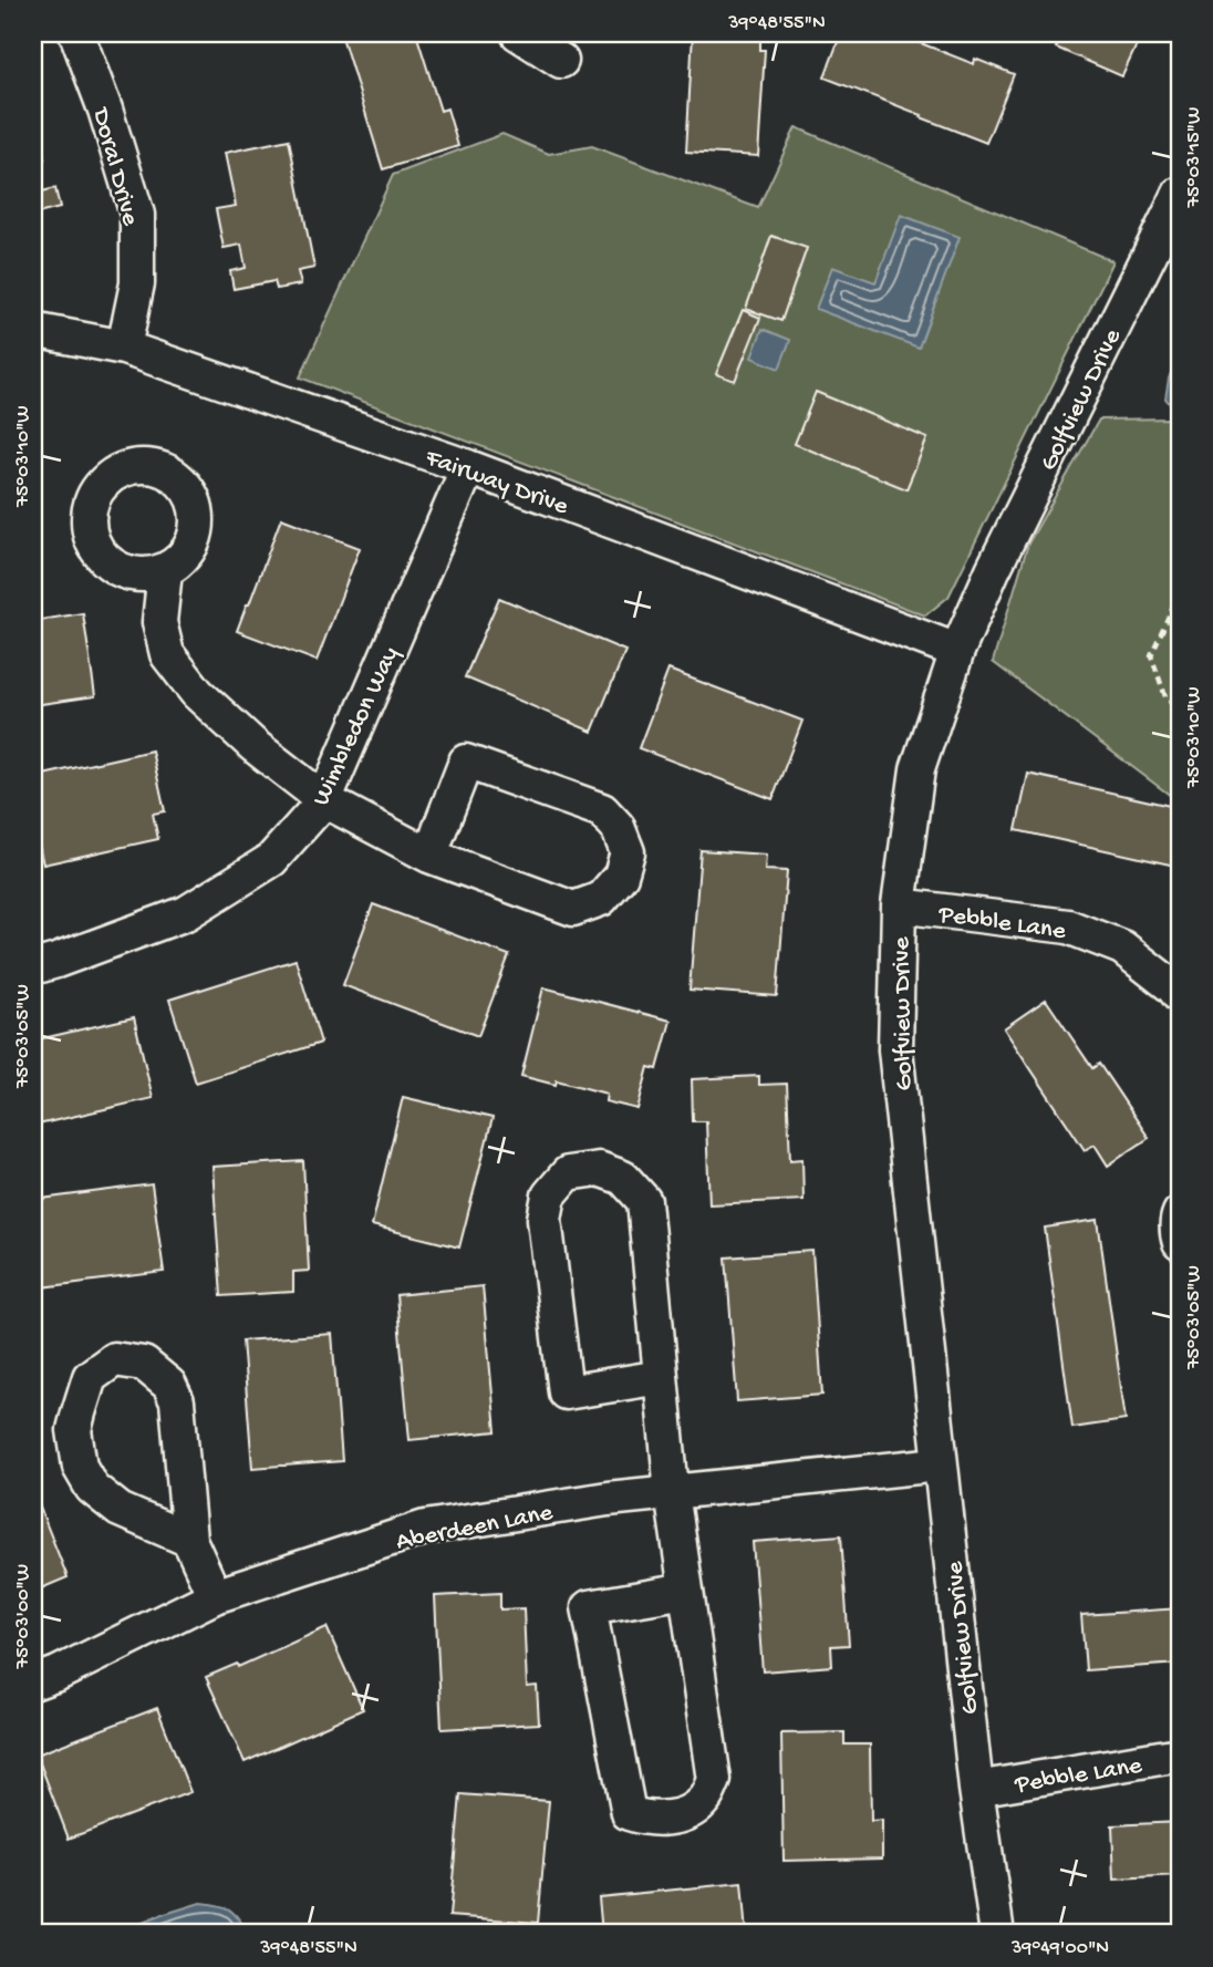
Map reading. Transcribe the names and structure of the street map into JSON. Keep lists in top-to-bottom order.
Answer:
{
  "streets": {
    "street": [
      "Doral Drive",
      "Golfview Drive",
      "Fairway Drive",
      "Wimbledon Way",
      "Pebble Lane",
      "Aberdeen Lane"
    ]
  },
  "crossings": [
    ["Doral Drive", "Fairway Drive"],
    ["Golfview Drive", "Fairway Drive"],
    ["Golfview Drive", "Pebble Lane"],
    ["Golfview Drive", "Aberdeen Lane"],
    ["Fairway Drive", "Wimbledon Way"]
  ],
  "coordinates": [
    "39°48'55\"N",
    "75°03'15\"W",
    "75°03'10\"W",
    "75°03'05\"W",
    "75°03'00\"W",
    "39°49'00\"N"
  ]
}
